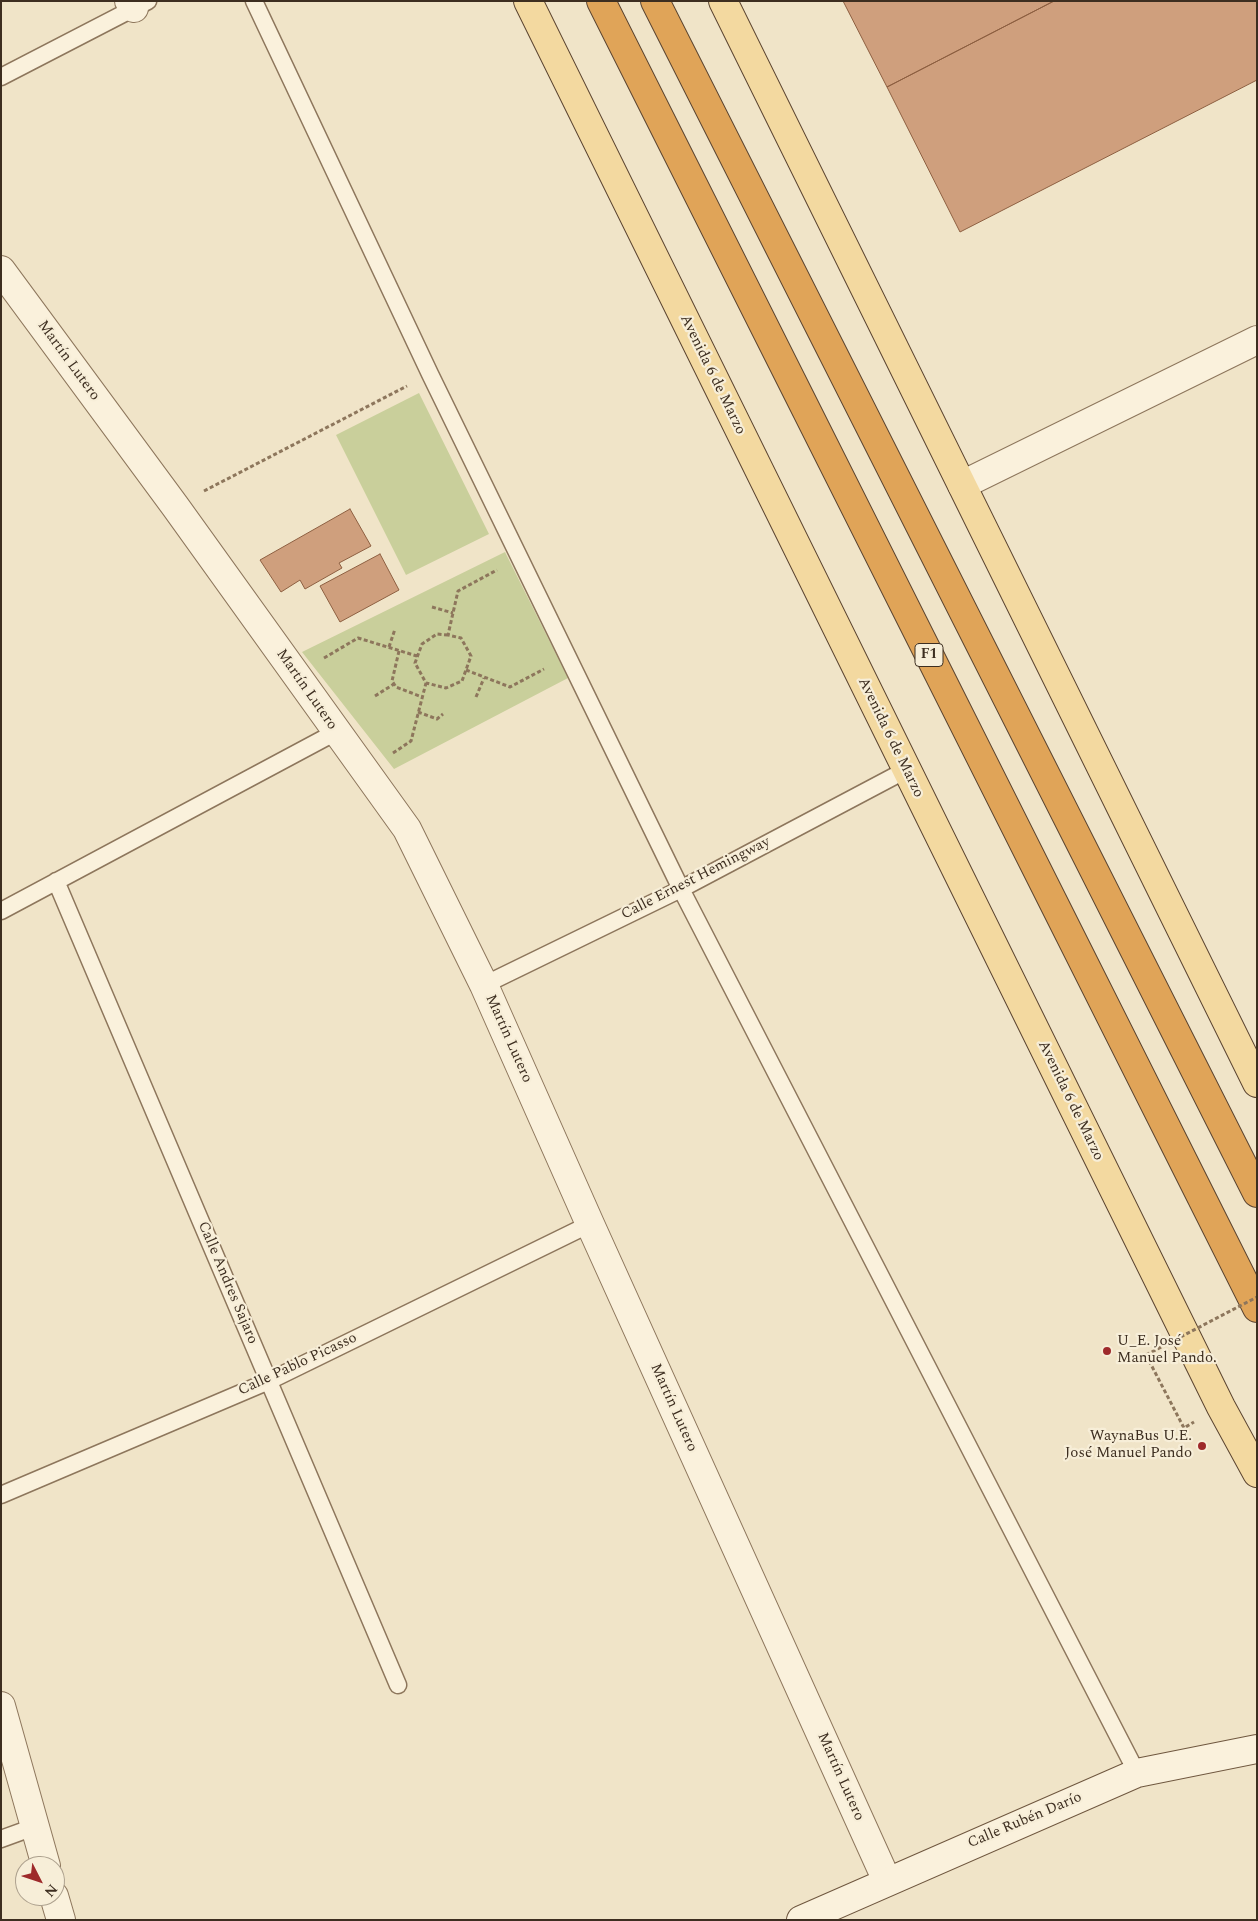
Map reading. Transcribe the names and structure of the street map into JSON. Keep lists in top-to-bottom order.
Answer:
{
  "streets": {
    "highway": ["F1"],
    "main road": ["Avenida 6 de Marzo"],
    "street": ["Martín Lutero", "Calle Rubén Darío"],
    "lane": ["Calle Ernest Hemingway", "Calle Andres Sajaro", "Calle Pablo Picasso"]
  },
  "crossings": [
    ["Martín Lutero", "Calle Ernest Hemingway"],
    ["Martín Lutero", "Calle Pablo Picasso"],
    ["Martín Lutero", "Calle Rubén Darío"],
    ["Avenida 6 de Marzo", "Calle Ernest Hemingway"],
    ["Calle Andres Sajaro", "Calle Pablo Picasso"]
  ],
  "places": ["U_E. José Manuel Pando.", "WaynaBus U.E. José Manuel Pando"],
  "north": "bottom right"
}
